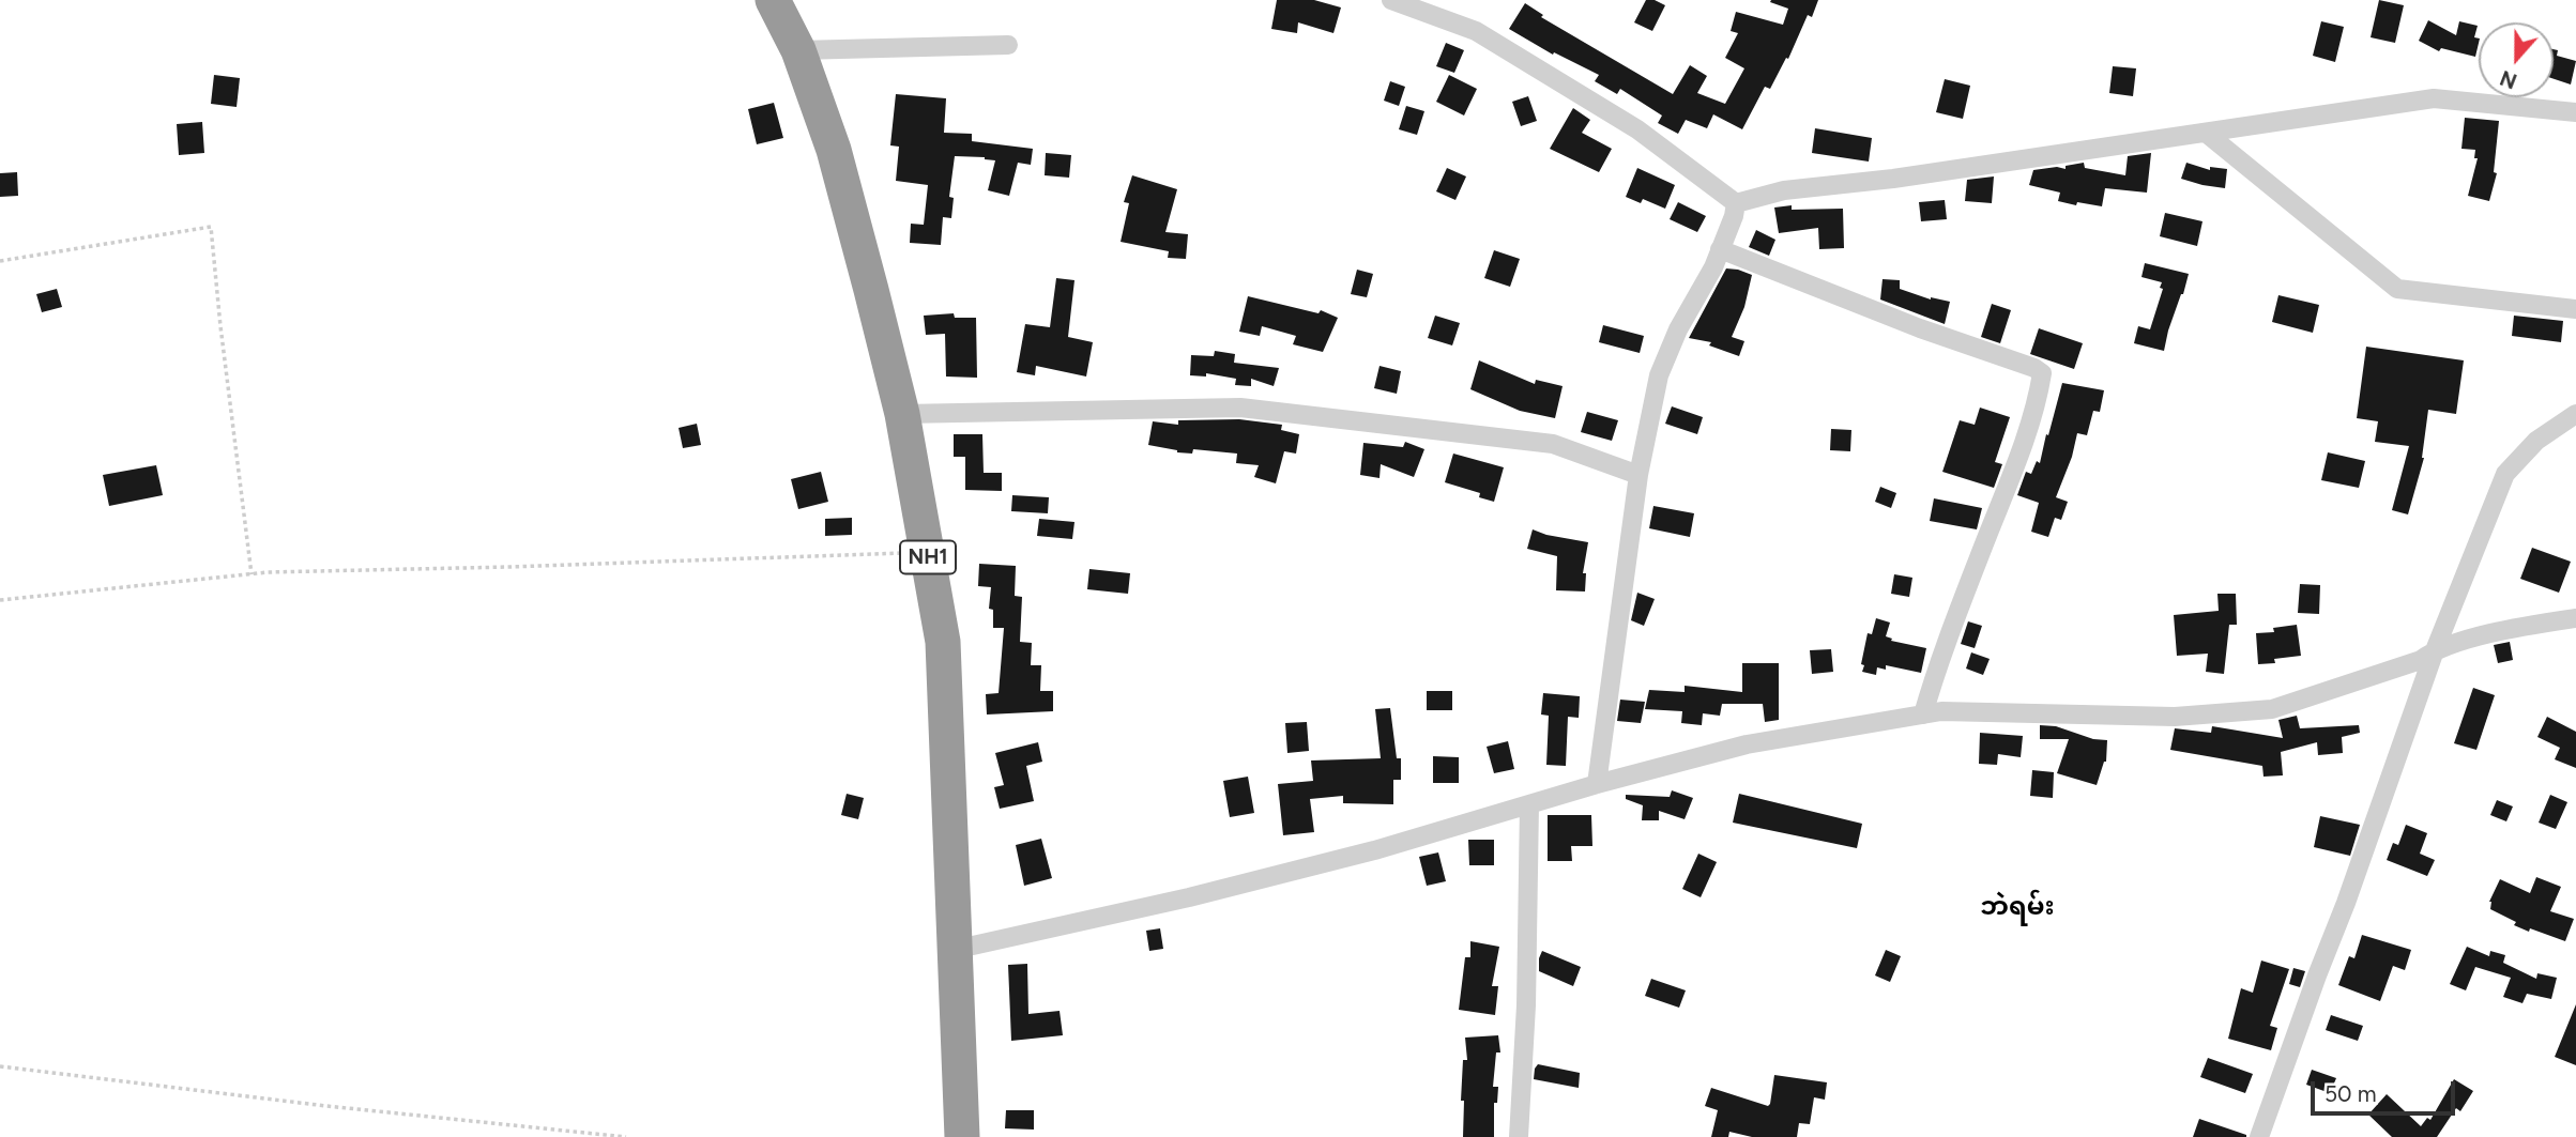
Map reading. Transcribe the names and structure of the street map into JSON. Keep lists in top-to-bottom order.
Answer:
{
  "streets": {
    "highway": ["NH1"]
  },
  "districts": ["ဘဲရမ်း"],
  "scale_bar": "50 m",
  "north": "bottom"
}
